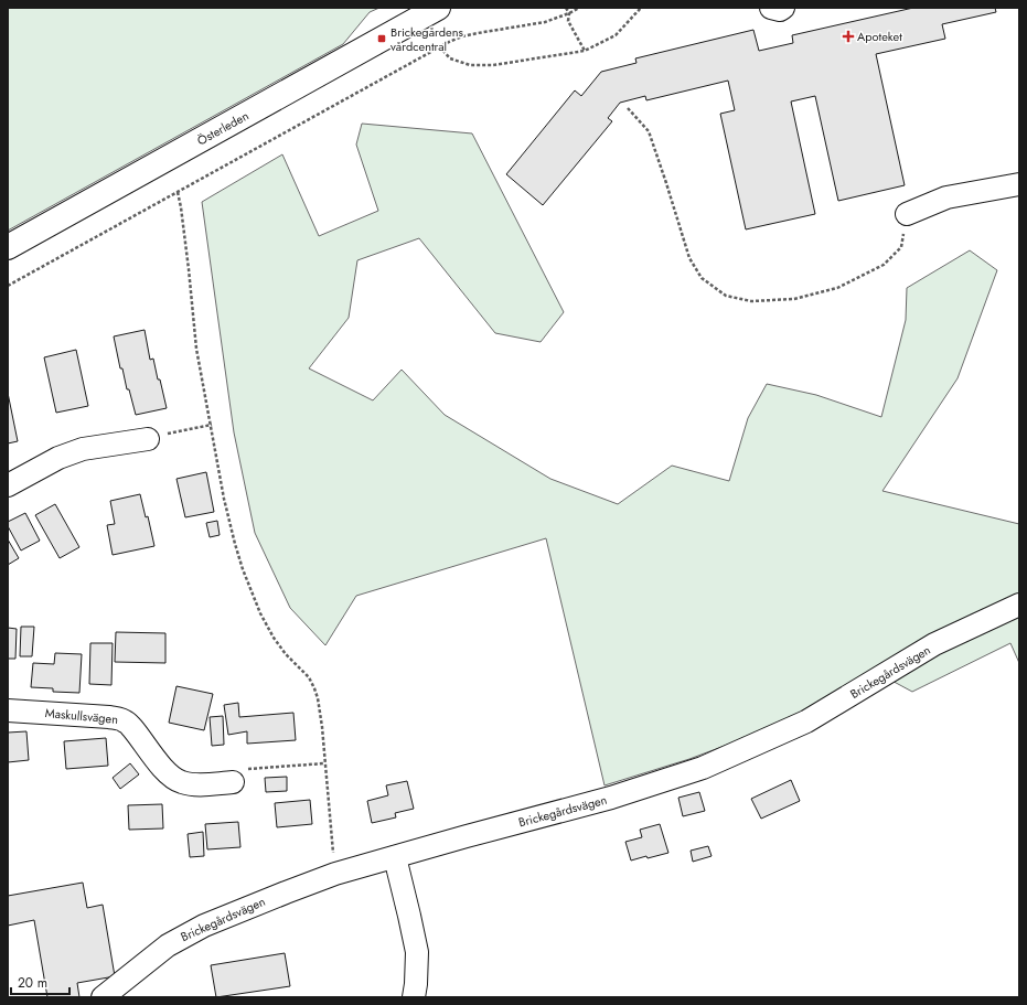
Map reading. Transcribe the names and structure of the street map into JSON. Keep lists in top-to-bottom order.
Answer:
{
  "streets": {
    "main road": ["Österleden"],
    "street": ["Brickegårdsvägen", "Maskullsvägen"]
  },
  "places": {
    "health": ["Apoteket"],
    "transit": ["Brickegårdens vårdcentral"]
  },
  "scale_bar": "20 m"
}
